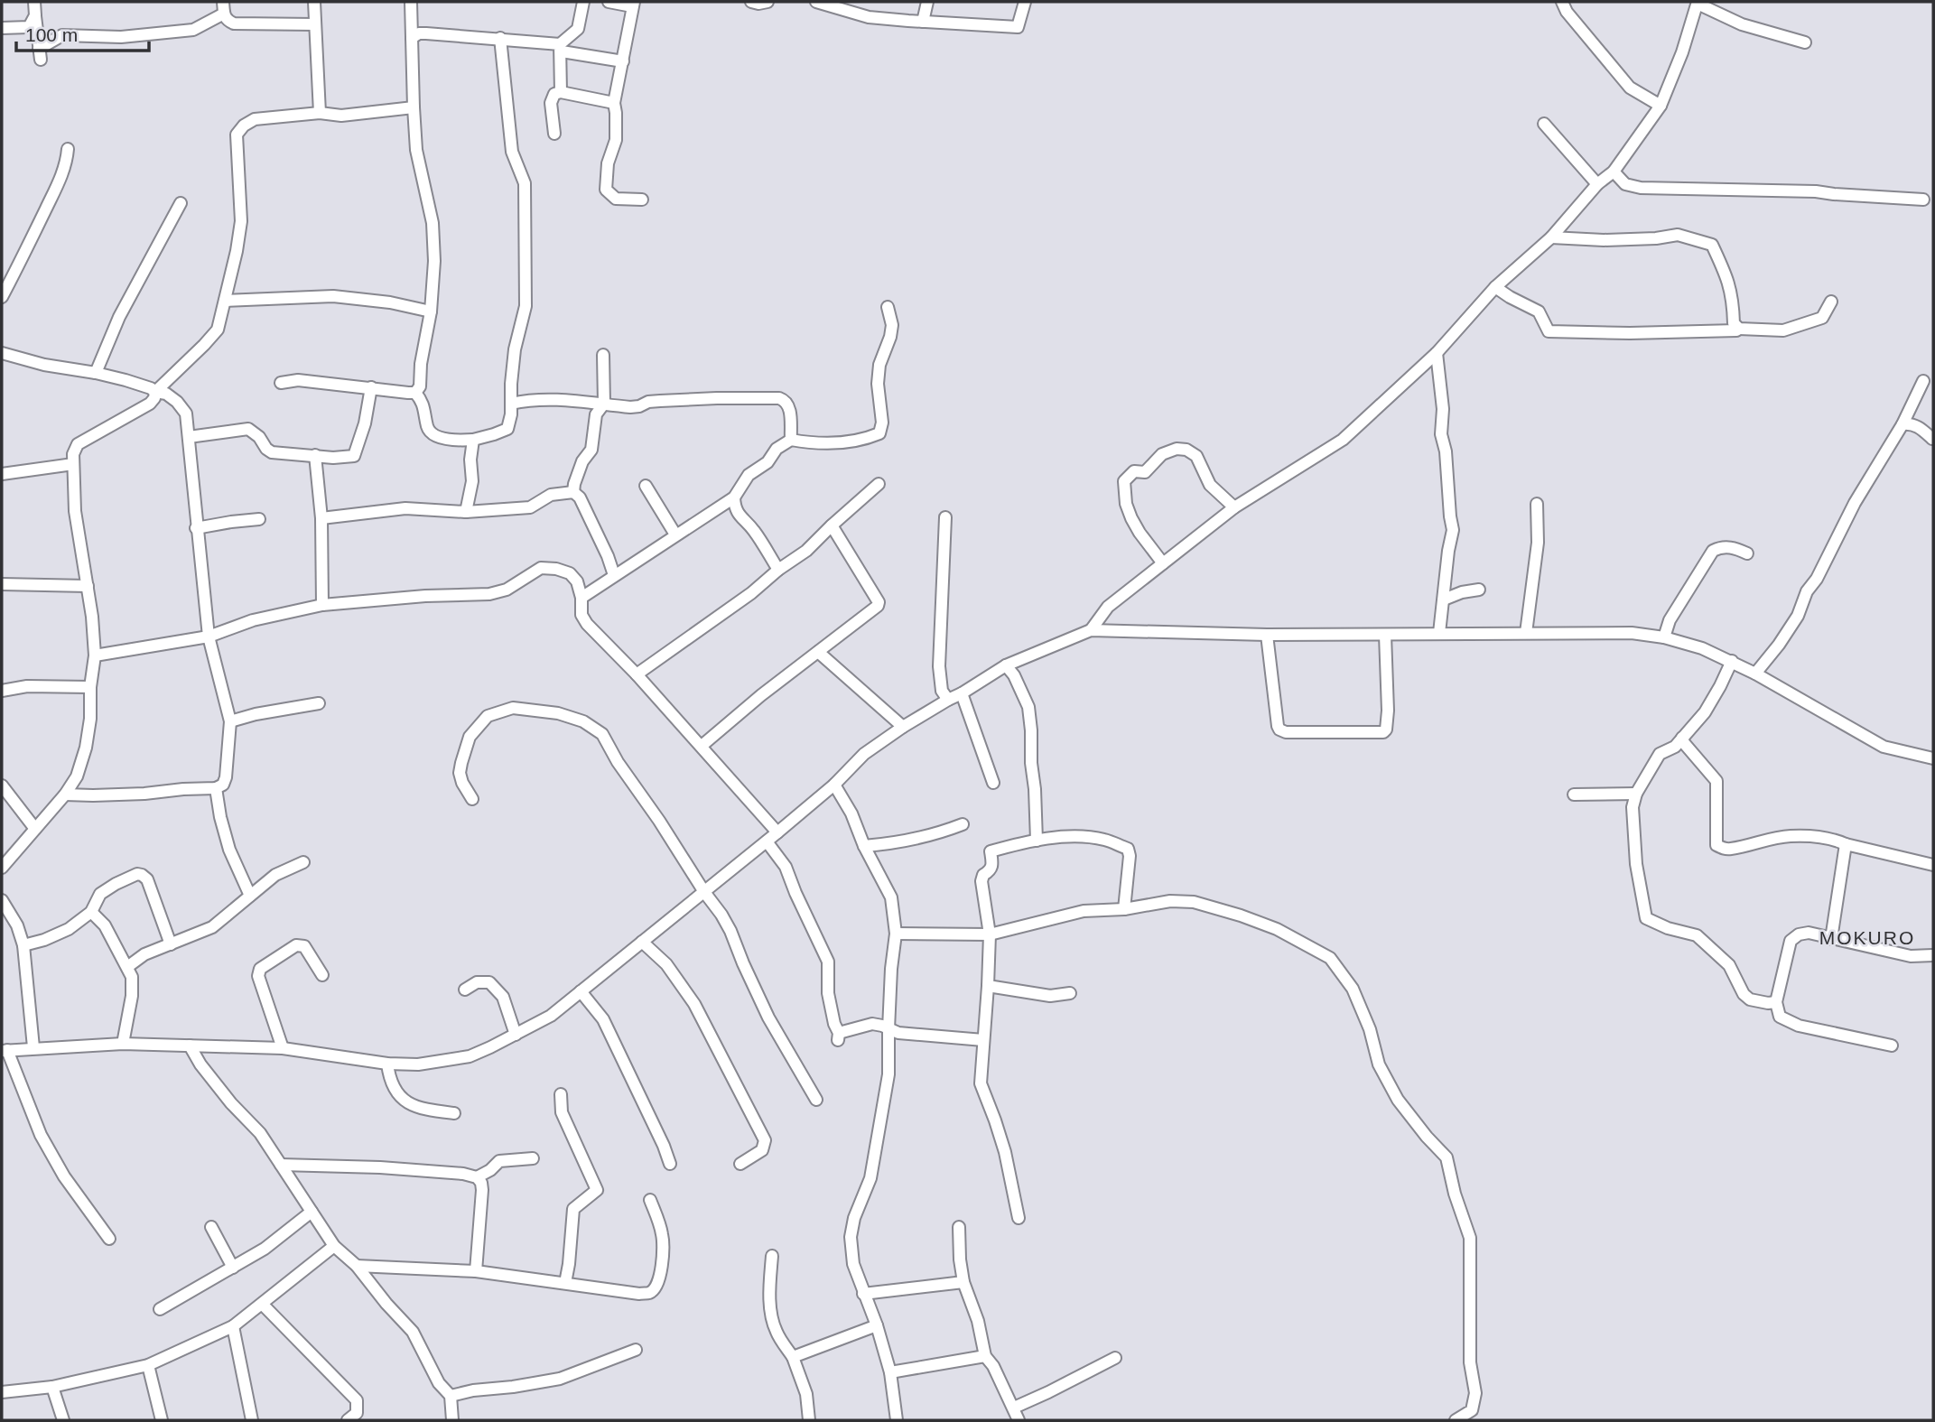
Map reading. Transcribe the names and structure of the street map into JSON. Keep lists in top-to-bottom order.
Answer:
{
  "districts": ["MOKURO"],
  "scale_bar": "100 m"
}
